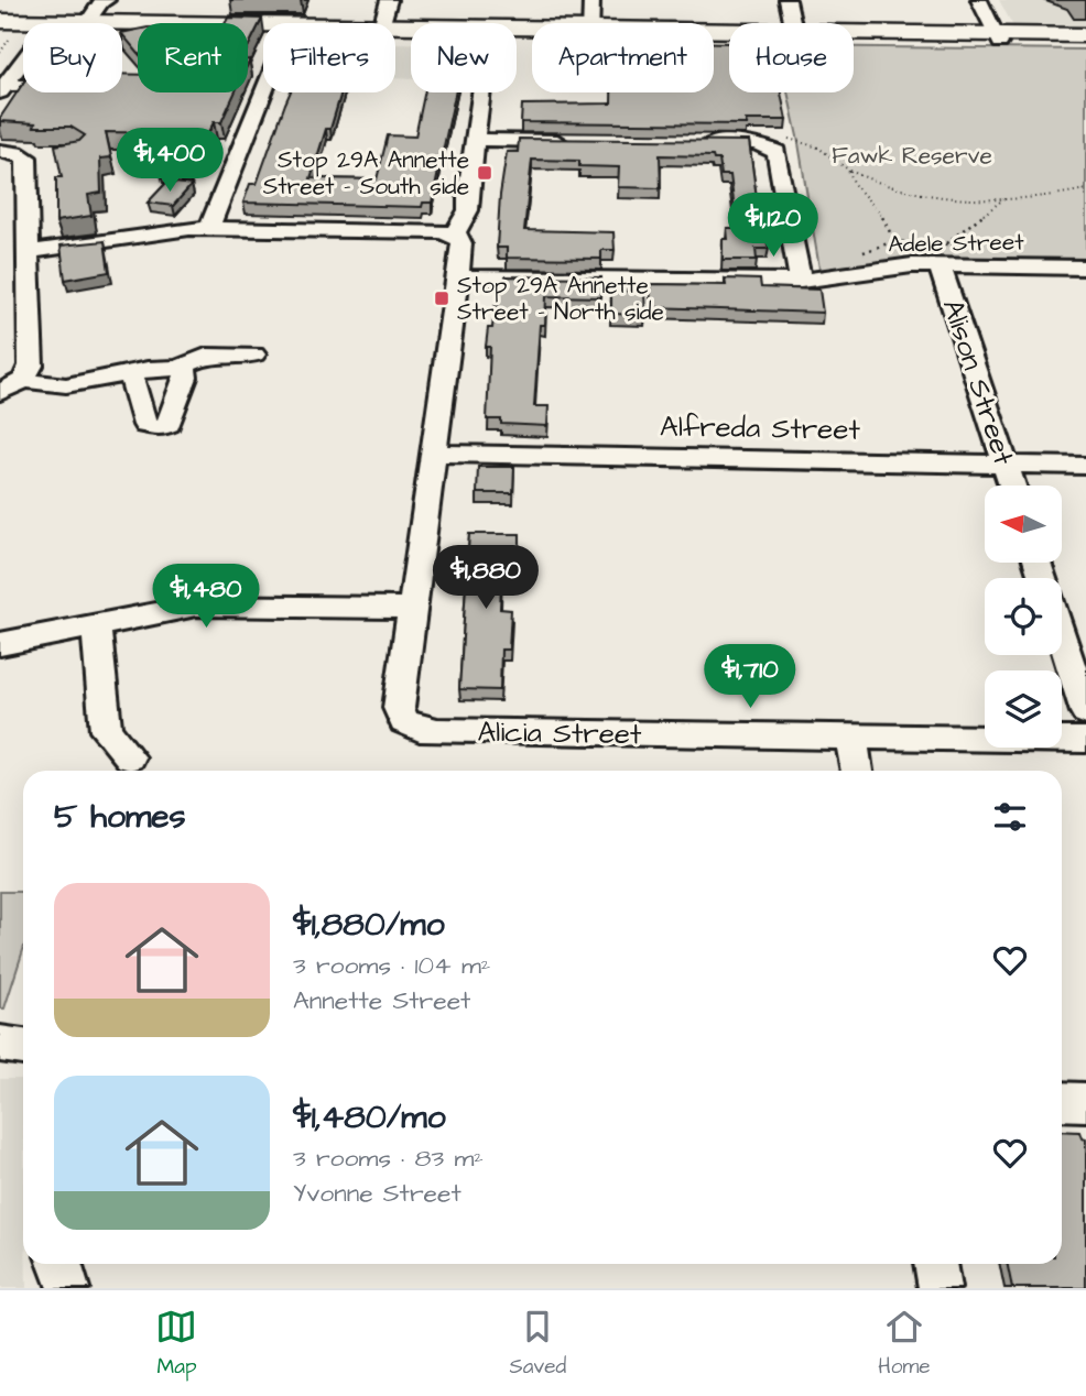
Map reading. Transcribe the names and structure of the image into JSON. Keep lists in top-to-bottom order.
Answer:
{
  "streets": {
    "street": [
      "Adele Street",
      "Alison Street",
      "Alfreda Street",
      "Alicia Street"
    ]
  },
  "crossings": [
    ["Adele Street", "Alison Street"],
    ["Alison Street", "Alfreda Street"]
  ],
  "parks": ["Fawk Reserve"],
  "places": {
    "transit": ["Stop 29A Annette Street - South side", "Stop 29A Annette Street - North side"]
  },
  "north": "left",
  "page": {
    "chip": [
      "Buy",
      "Rent",
      "Filters",
      "New",
      "Apartment",
      "House"
    ],
    "price": [
      "$1,400",
      "$1,120",
      "$1,880",
      "$1,480",
      "$1,710"
    ],
    "heading": "5 homes",
    "list": [
      {
        "name": "$1,880/mo",
        "note": "3 rooms · 104 m² · Annette Street"
      },
      {
        "name": "$1,480/mo",
        "note": "3 rooms · 83 m² · Yvonne Street"
      }
    ],
    "tabs": ["Map", "Saved", "Home"]
  }
}
